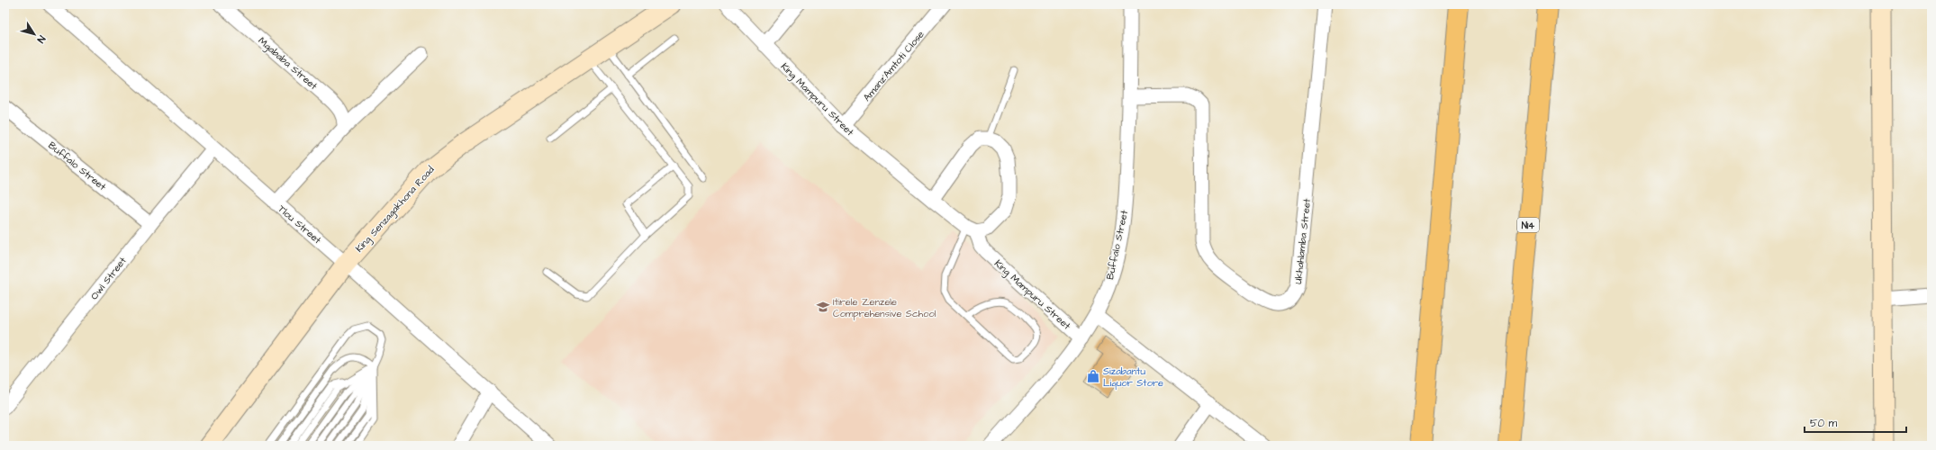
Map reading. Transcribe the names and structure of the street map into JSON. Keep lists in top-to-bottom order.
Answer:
{
  "streets": {
    "highway": ["N14"],
    "street": [
      "Mgababa Street",
      "Amanz'Amtoti Close",
      "King Mampuru Street",
      "Buffalo Street",
      "King Senzagakhona Road",
      "Tlou Street",
      "Ukhahlamba Street",
      "Owl Street"
    ]
  },
  "crossings": [
    ["Amanz'Amtoti Close", "King Mampuru Street"],
    ["King Mampuru Street", "Buffalo Street"],
    ["Buffalo Street", "Ukhahlamba Street"],
    ["Buffalo Street", "Owl Street"],
    ["King Senzagakhona Road", "Tlou Street"],
    ["Tlou Street", "Owl Street"]
  ],
  "places": {
    "school or university": ["Itirele Zenzele Comprehensive School"],
    "shop": ["Sizabantu Liquor Store"]
  },
  "scale_bar": "50 m",
  "north": "bottom right"
}
